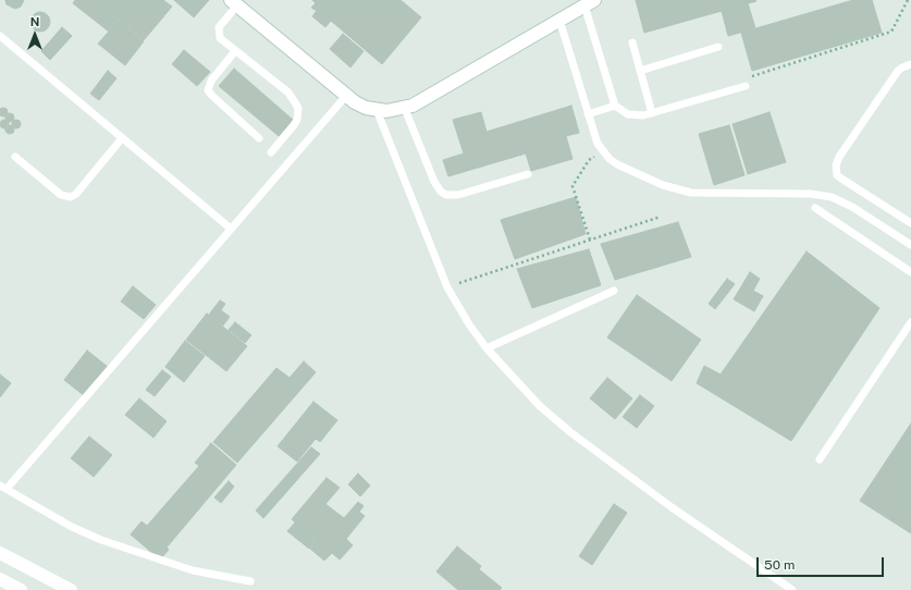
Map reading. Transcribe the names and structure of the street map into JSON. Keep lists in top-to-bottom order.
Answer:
{
  "scale_bar": "50 m",
  "north": "top"
}
